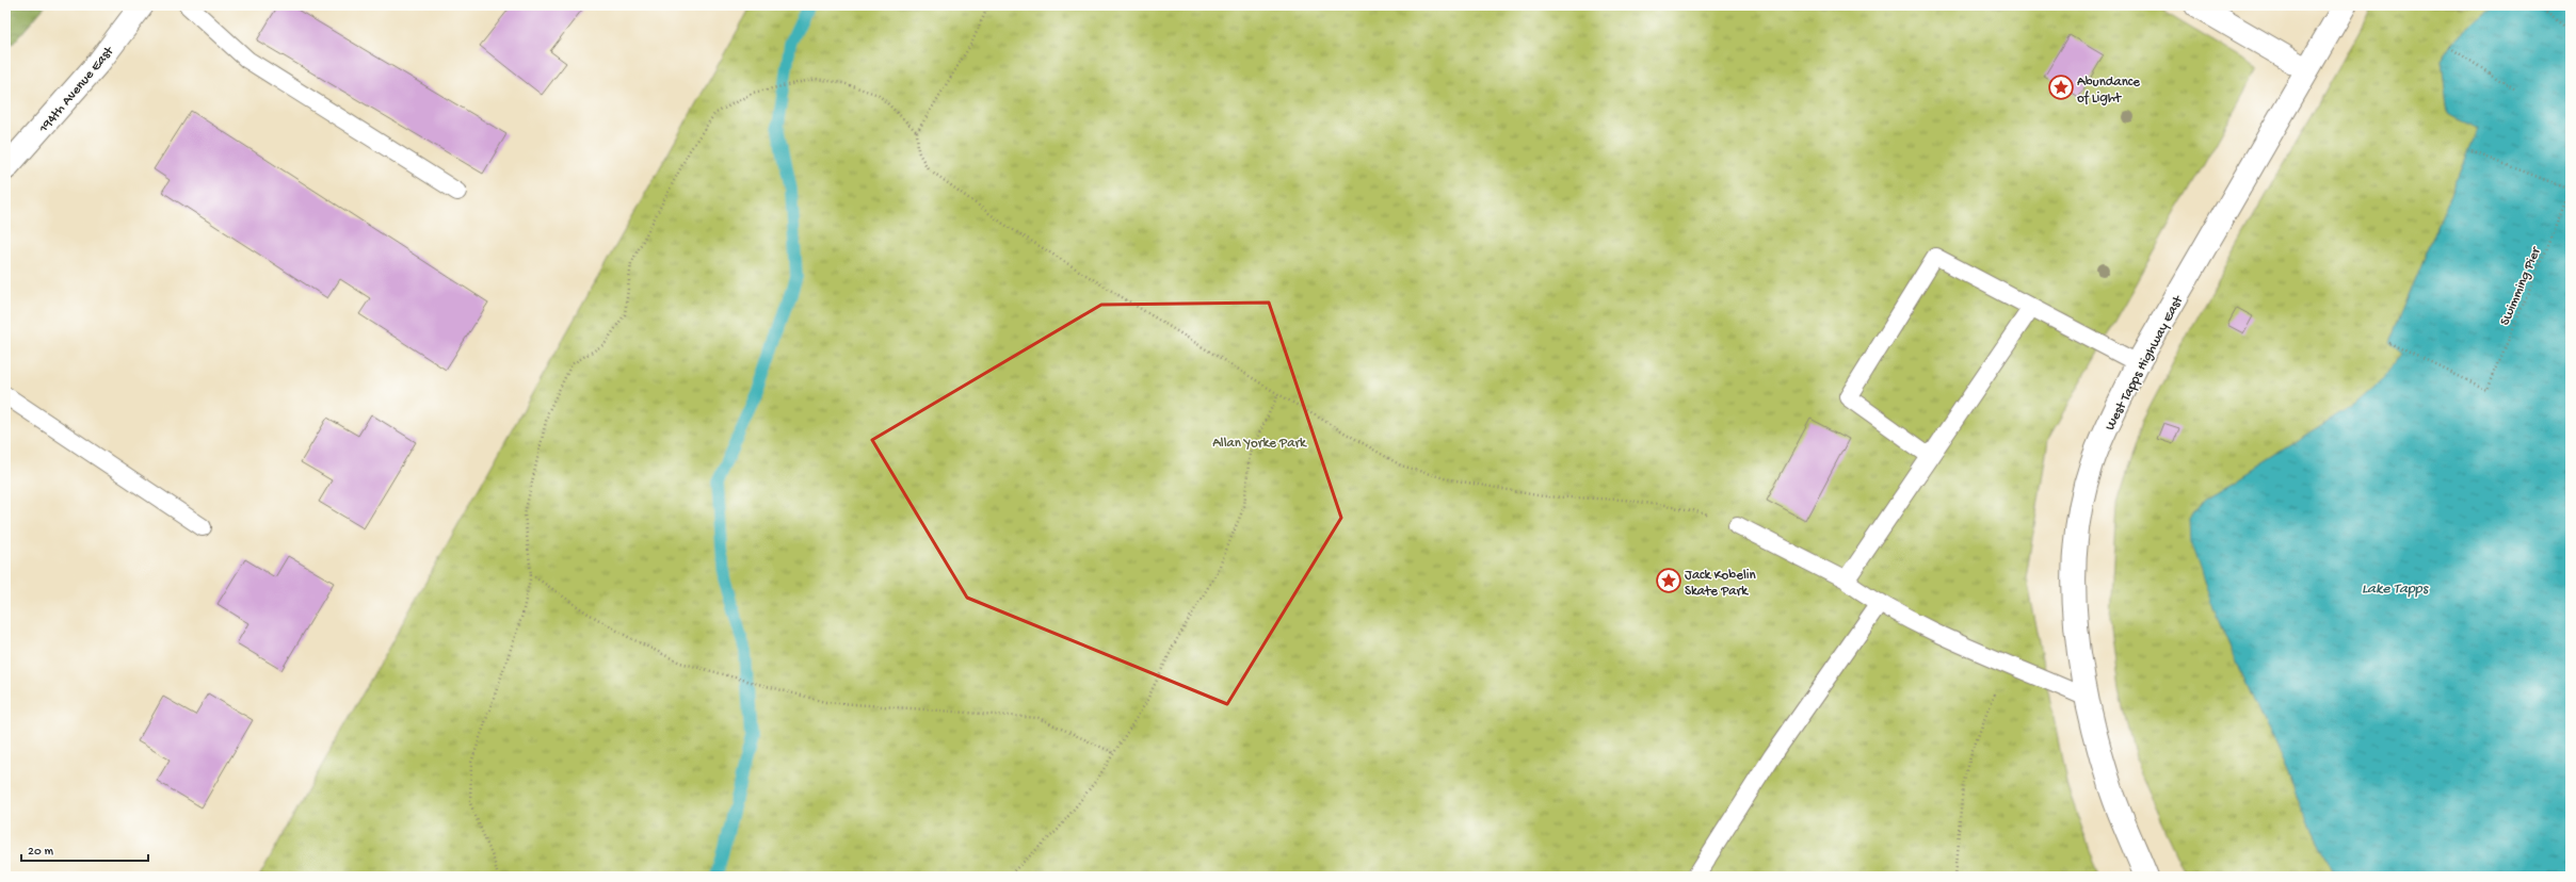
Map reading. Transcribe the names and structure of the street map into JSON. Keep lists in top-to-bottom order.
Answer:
{
  "streets": {
    "street": ["194th Avenue East", "West Tapps Highway East"],
    "path": ["Swimming Pier"]
  },
  "water": ["Lake Tapps"],
  "parks": ["Allan Yorke Park"],
  "places": {
    "place": ["Abundance of Light", "Jack Kobelin Skate Park"]
  },
  "scale_bar": "20 m"
}
